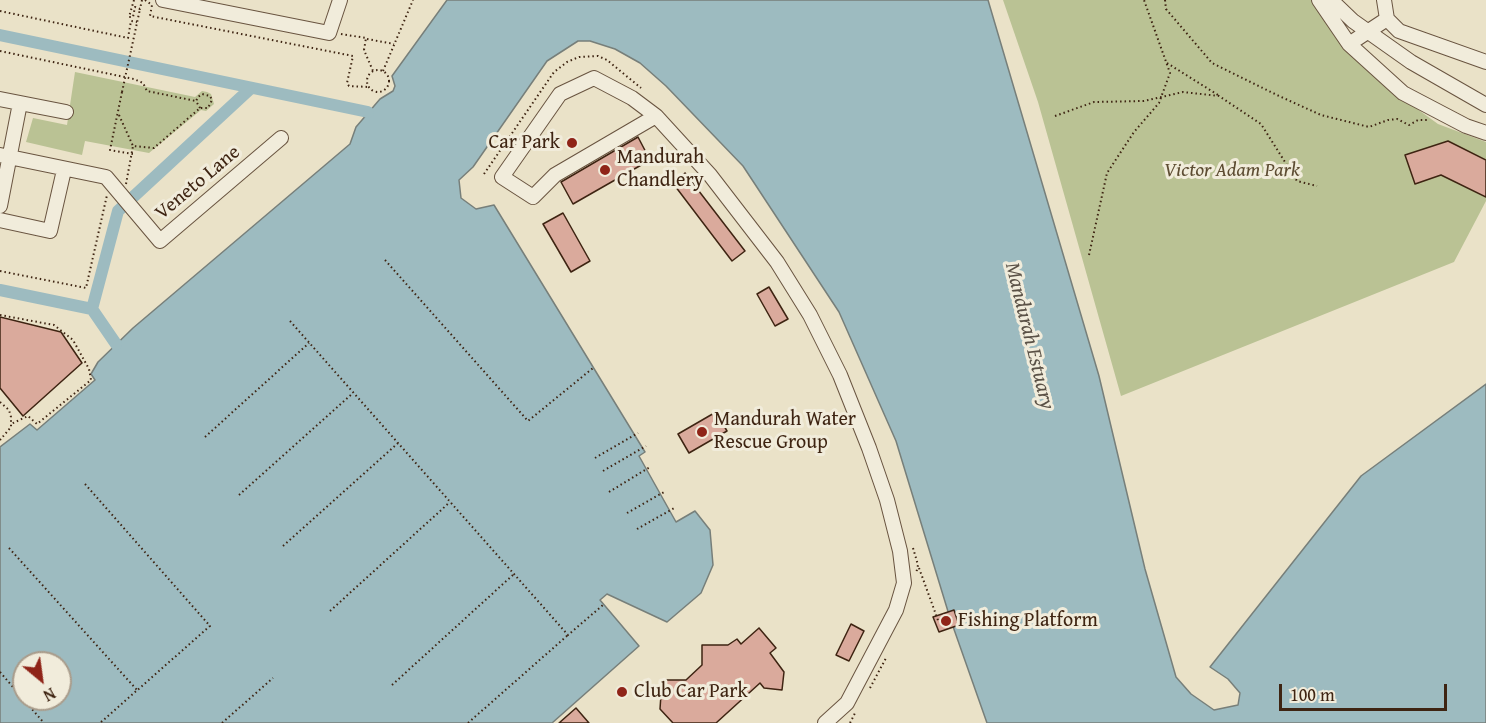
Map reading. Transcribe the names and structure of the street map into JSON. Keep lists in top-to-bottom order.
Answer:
{
  "streets": {
    "street": ["Veneto Lane"]
  },
  "water": ["Mandurah Estuary"],
  "parks": ["Victor Adam Park"],
  "places": [
    "Car Park",
    "Mandurah Chandlery",
    "Mandurah Water Rescue Group",
    "Fishing Platform",
    "Club Car Park"
  ],
  "scale_bar": "100 m",
  "north": "bottom right"
}
